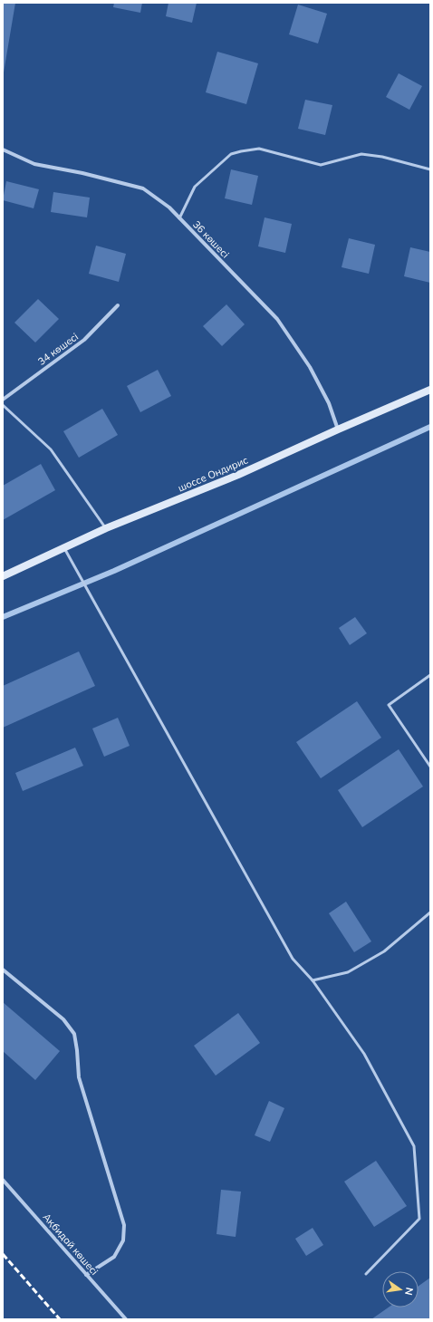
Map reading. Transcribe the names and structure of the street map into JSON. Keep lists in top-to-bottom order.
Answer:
{
  "streets": {
    "main road": ["шоссе Ондирис"],
    "street": ["36 көшесі", "34 көшесі", "Ақбидай көшесі"]
  },
  "crossings": [
    ["36 көшесі", "шоссе Ондирис"]
  ],
  "north": "right"
}
